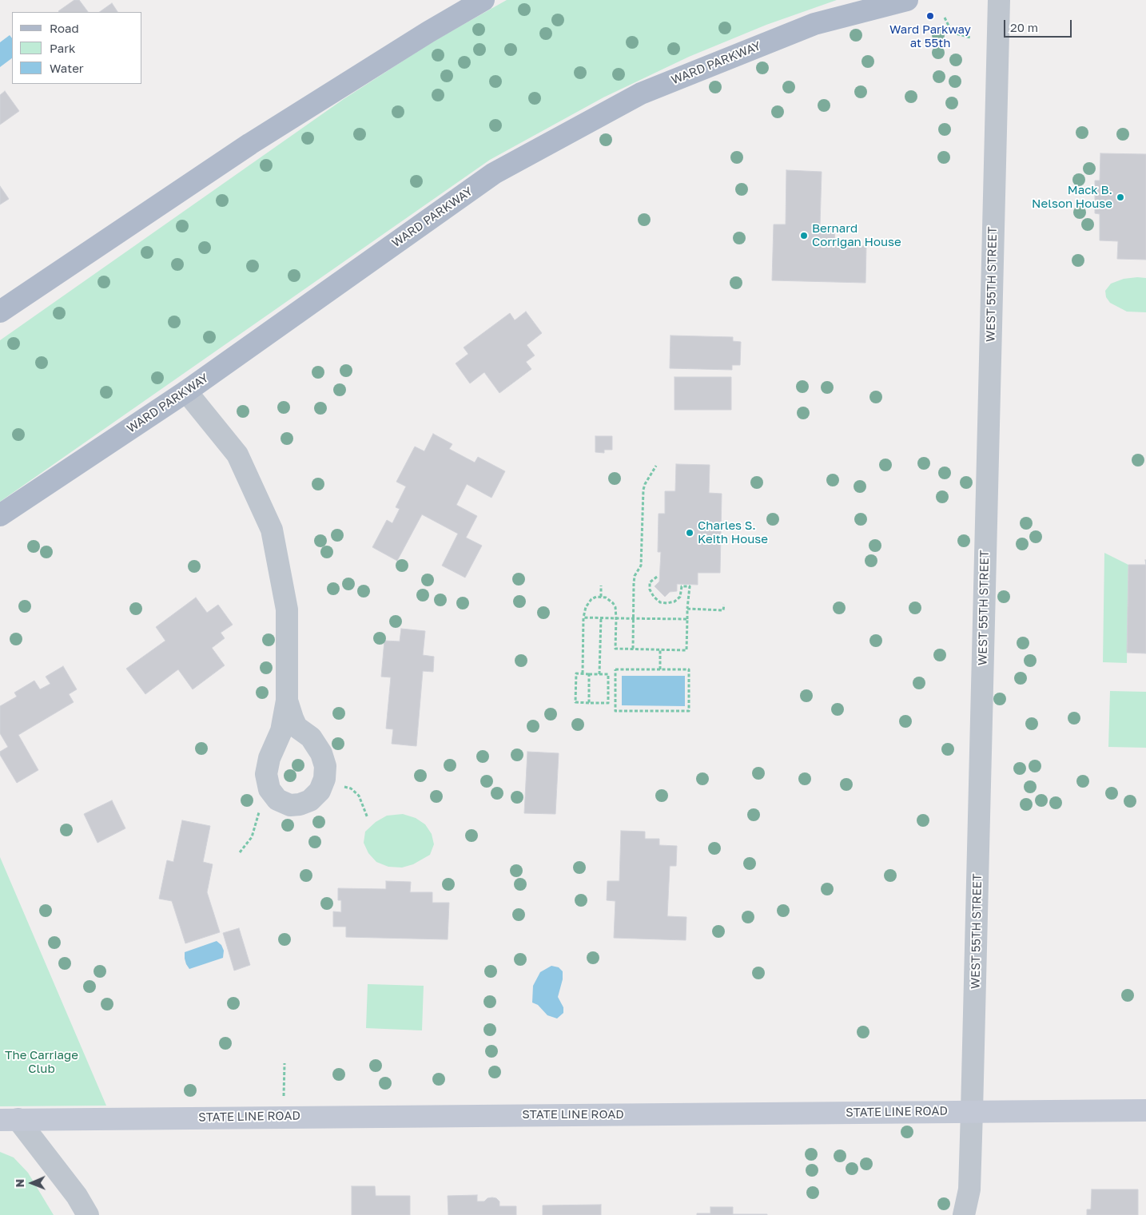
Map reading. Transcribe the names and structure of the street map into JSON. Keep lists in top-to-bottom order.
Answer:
{
  "streets": {
    "main road": ["WARD PARKWAY", "STATE LINE ROAD"],
    "street": ["WEST 55TH STREET"]
  },
  "crossings": [
    ["WEST 55TH STREET", "STATE LINE ROAD"]
  ],
  "parks": ["The Carriage Club"],
  "places": [
    "Ward Parkway at 55th",
    "Mack B. Nelson House",
    "Bernard Corrigan House",
    "Charles S. Keith House"
  ],
  "legend": ["Road", "Park", "Water"],
  "scale_bar": "20 m",
  "north": "left"
}
